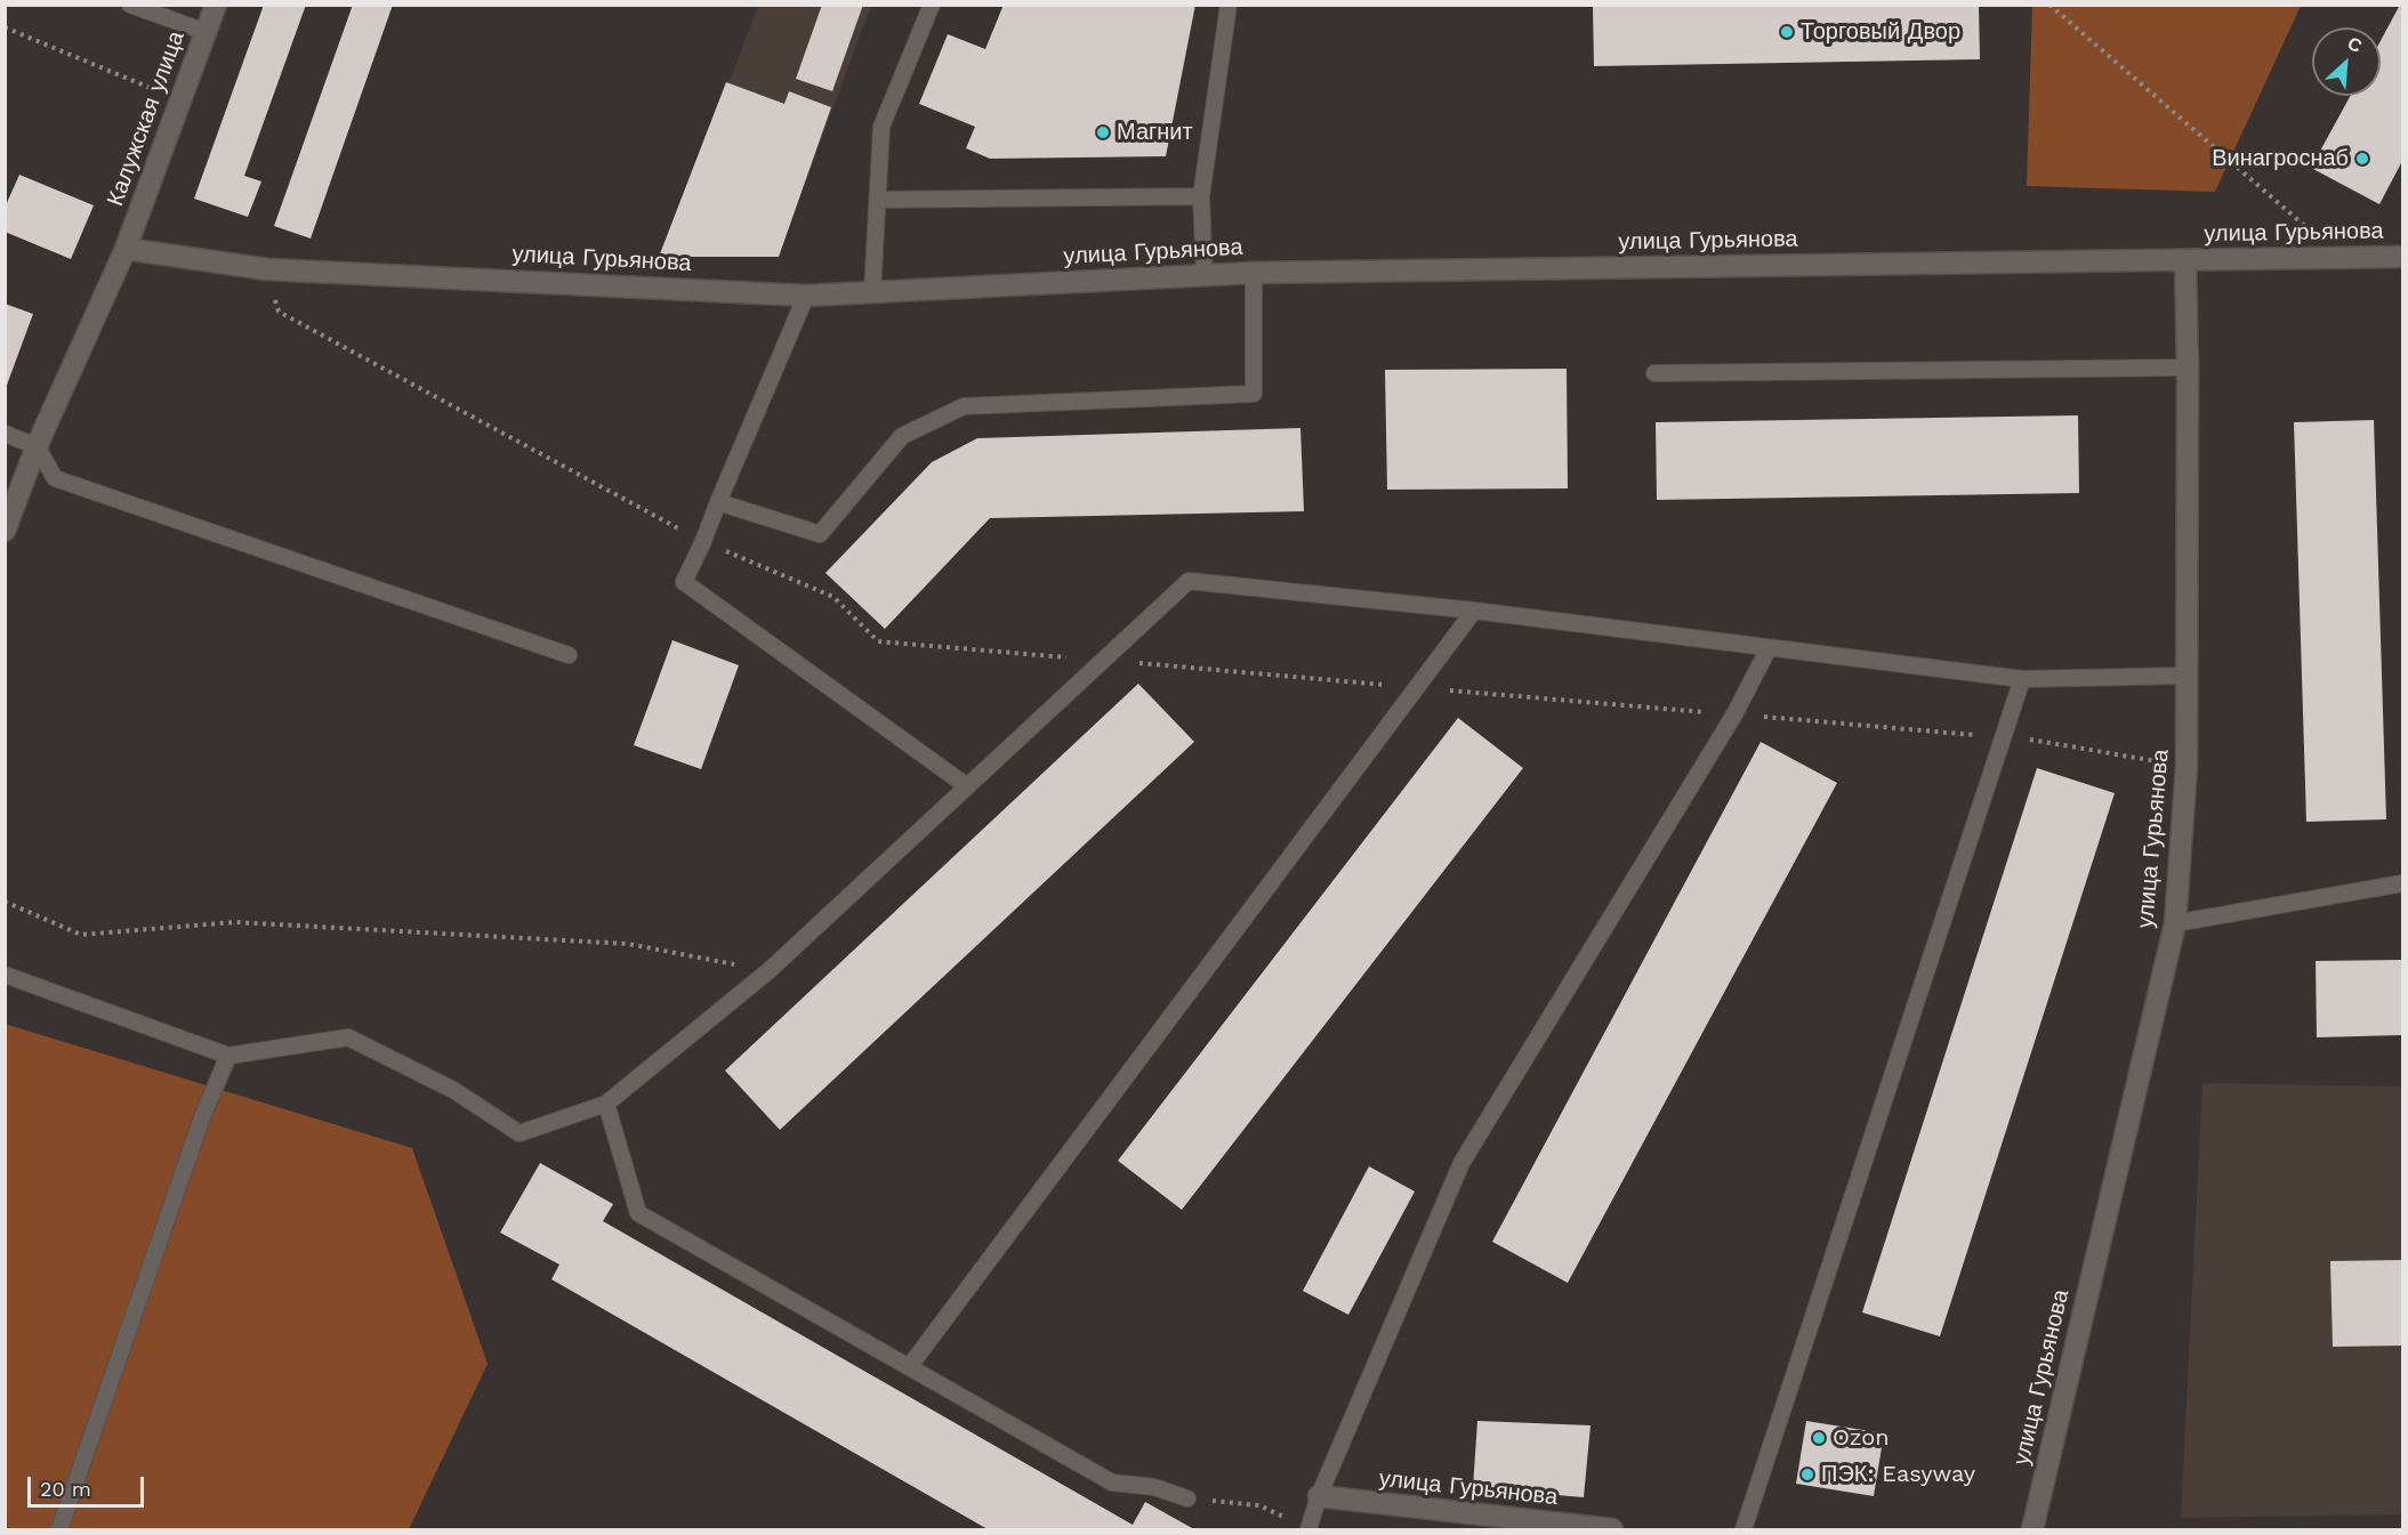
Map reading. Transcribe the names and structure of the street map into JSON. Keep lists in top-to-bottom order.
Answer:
{
  "streets": {
    "street": ["Калужская улица", "улица Гурьянова"]
  },
  "crossings": [
    ["Калужская улица", "улица Гурьянова"]
  ],
  "places": [
    "Торговый Двор",
    "Магнит",
    "Винагроснаб",
    "Ozon",
    "ПЭК: Easyway"
  ],
  "scale_bar": "20 m",
  "north": "top right"
}
